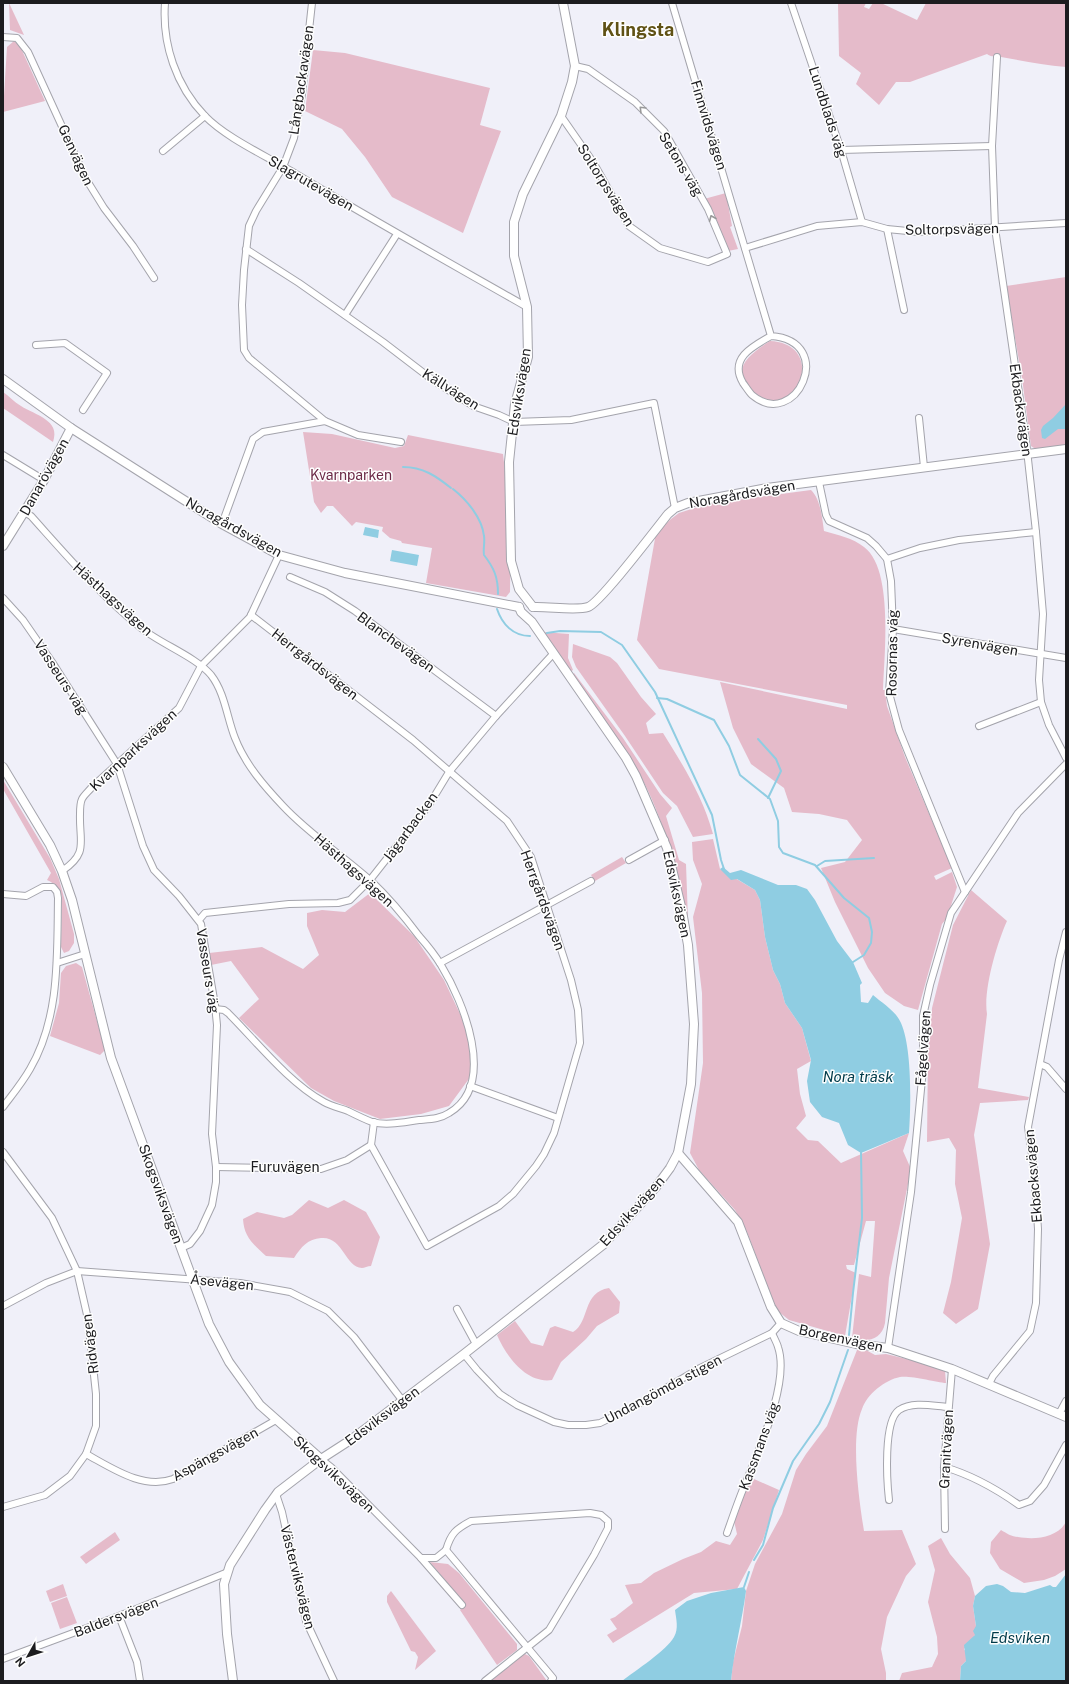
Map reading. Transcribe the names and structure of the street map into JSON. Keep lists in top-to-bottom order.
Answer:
{
  "streets": {
    "street": [
      "Långbackavägen",
      "Lundblads väg",
      "Finnvidsvägen",
      "Genvägen",
      "Setons väg",
      "Slagrutevägen",
      "Soltorpsvägen",
      "Källvägen",
      "Edsviksvägen",
      "Ekbacksvägen",
      "Danarövägen",
      "Noragårdsvägen",
      "Hästhagsvägen",
      "Blanchevägen",
      "Syrenvägen",
      "Rosornas väg",
      "Herrgårdsvägen",
      "Vasseurs väg",
      "Kvarnparksvägen",
      "Jägarbacken",
      "Fågelvägen",
      "Furuvägen",
      "Skogsviksvägen",
      "Åsevägen",
      "Borgenvägen",
      "Ridvägen",
      "Undangömda stigen",
      "Kassmans väg",
      "Granitvägen",
      "Aspängsvägen",
      "Västerviksvägen",
      "Baldersvägen"
    ]
  },
  "crossings": [
    ["Långbackavägen", "Slagrutevägen"],
    ["Långbackavägen", "Källvägen"],
    ["Lundblads väg", "Soltorpsvägen"],
    ["Finnvidsvägen", "Soltorpsvägen"],
    ["Setons väg", "Soltorpsvägen"],
    ["Setons väg", "Edsviksvägen"],
    ["Slagrutevägen", "Edsviksvägen"],
    ["Soltorpsvägen", "Edsviksvägen"],
    ["Soltorpsvägen", "Ekbacksvägen"],
    ["Källvägen", "Edsviksvägen"],
    ["Källvägen", "Noragårdsvägen"],
    ["Edsviksvägen", "Noragårdsvägen"],
    ["Edsviksvägen", "Jägarbacken"],
    ["Edsviksvägen", "Skogsviksvägen"],
    ["Edsviksvägen", "Åsevägen"],
    ["Edsviksvägen", "Borgenvägen"],
    ["Edsviksvägen", "Undangömda stigen"],
    ["Edsviksvägen", "Västerviksvägen"],
    ["Edsviksvägen", "Baldersvägen"],
    ["Ekbacksvägen", "Noragårdsvägen"],
    ["Ekbacksvägen", "Syrenvägen"],
    ["Ekbacksvägen", "Borgenvägen"],
    ["Danarövägen", "Noragårdsvägen"],
    ["Danarövägen", "Hästhagsvägen"],
    ["Noragårdsvägen", "Rosornas väg"],
    ["Noragårdsvägen", "Kvarnparksvägen"],
    ["Hästhagsvägen", "Vasseurs väg"],
    ["Hästhagsvägen", "Kvarnparksvägen"],
    ["Hästhagsvägen", "Jägarbacken"],
    ["Blanchevägen", "Jägarbacken"],
    ["Syrenvägen", "Rosornas väg"],
    ["Rosornas väg", "Fågelvägen"],
    ["Herrgårdsvägen", "Kvarnparksvägen"],
    ["Herrgårdsvägen", "Jägarbacken"],
    ["Herrgårdsvägen", "Furuvägen"],
    ["Vasseurs väg", "Kvarnparksvägen"],
    ["Vasseurs väg", "Jägarbacken"],
    ["Vasseurs väg", "Furuvägen"],
    ["Vasseurs väg", "Skogsviksvägen"],
    ["Kvarnparksvägen", "Skogsviksvägen"],
    ["Fågelvägen", "Borgenvägen"],
    ["Skogsviksvägen", "Åsevägen"],
    ["Skogsviksvägen", "Aspängsvägen"],
    ["Åsevägen", "Ridvägen"],
    ["Borgenvägen", "Undangömda stigen"],
    ["Borgenvägen", "Granitvägen"],
    ["Ridvägen", "Aspängsvägen"],
    ["Undangömda stigen", "Kassmans väg"]
  ],
  "one_way": ["Setons väg"],
  "districts": ["Klingsta"],
  "water": ["Nora träsk", "Edsviken"],
  "parks": ["Kvarnparken"],
  "north": "bottom left"
}
